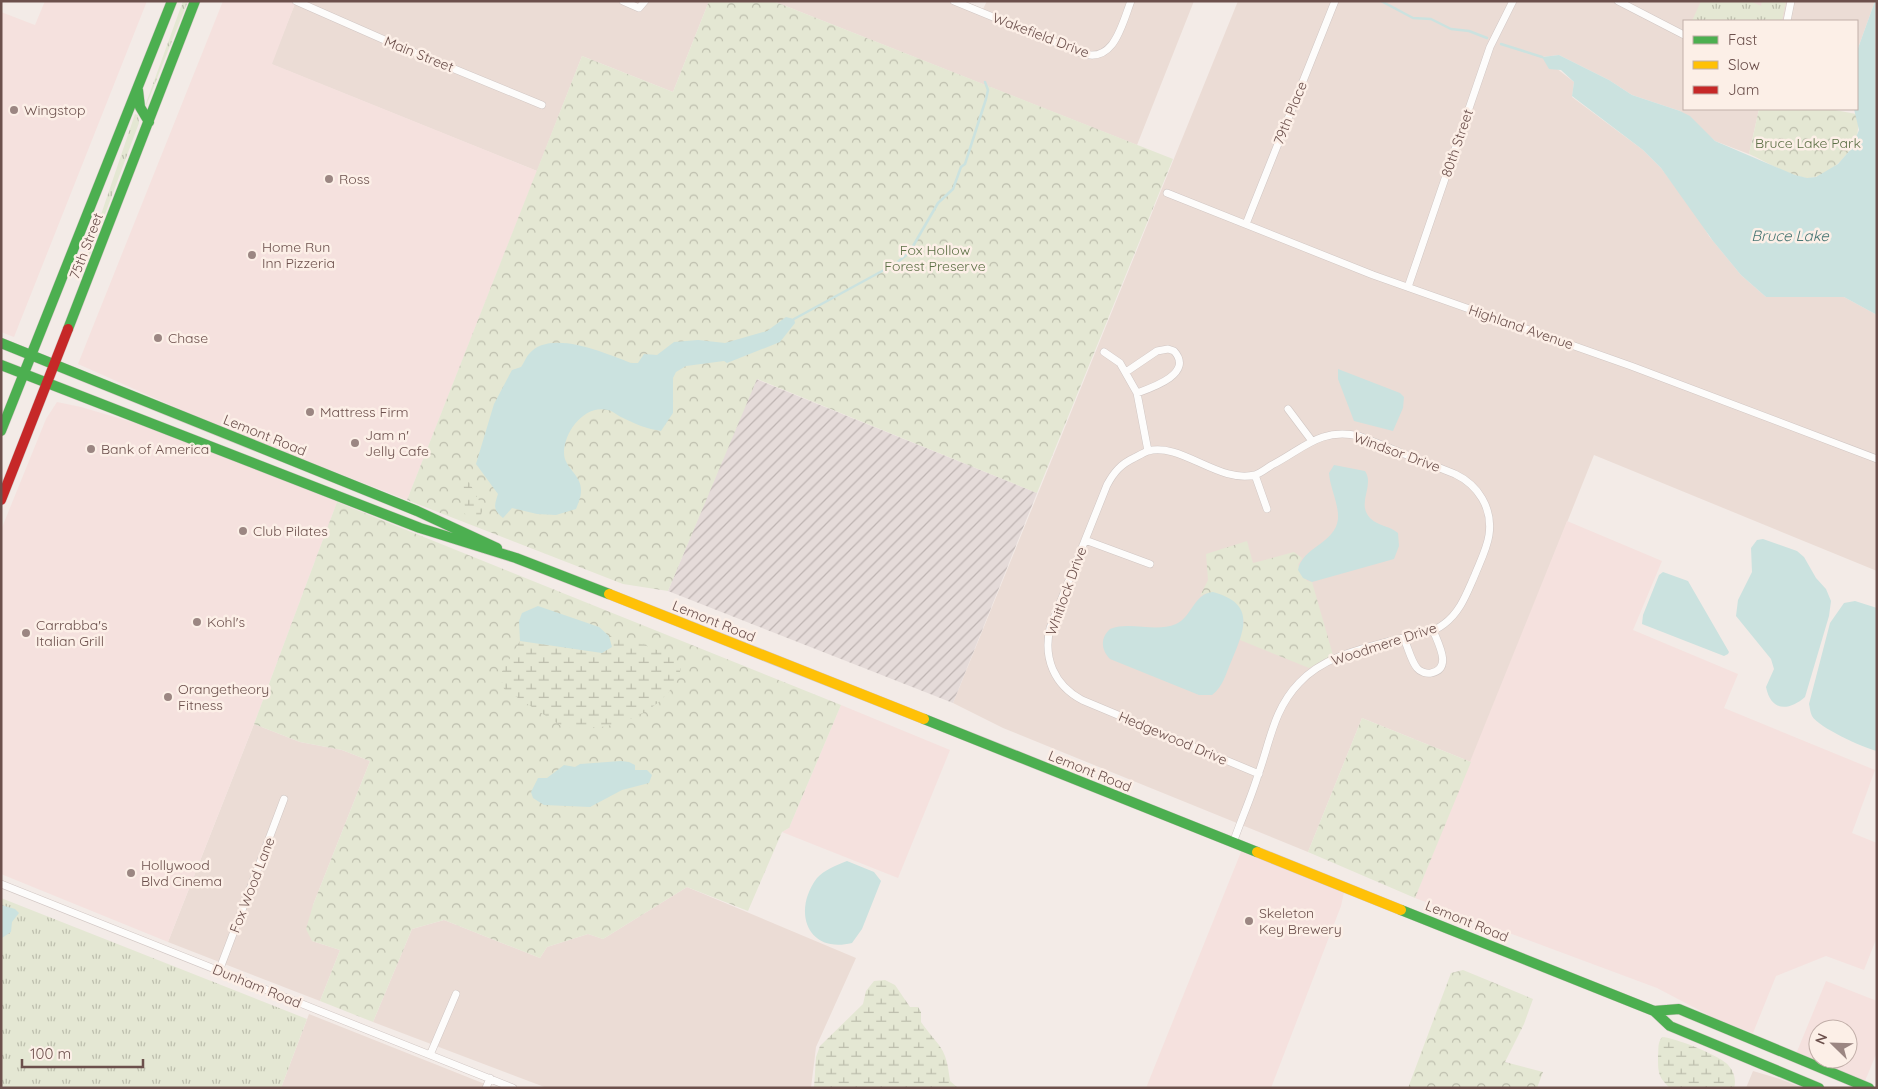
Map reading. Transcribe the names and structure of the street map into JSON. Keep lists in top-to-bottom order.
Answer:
{
  "streets": {
    "main road": ["75th Street", "Lemont Road"],
    "street": [
      "Wakefield Drive",
      "Main Street",
      "79th Place",
      "80th Street",
      "Highland Avenue",
      "Windsor Drive",
      "Whitlock Drive",
      "Woodmere Drive",
      "Hedgewood Drive",
      "Fox Wood Lane",
      "Dunham Road"
    ]
  },
  "crossings": [
    ["79th Place", "Highland Avenue"],
    ["80th Street", "Highland Avenue"],
    ["75th Street", "Lemont Road"],
    ["Lemont Road", "Woodmere Drive"],
    ["Windsor Drive", "Woodmere Drive"],
    ["Whitlock Drive", "Hedgewood Drive"],
    ["Woodmere Drive", "Hedgewood Drive"],
    ["Fox Wood Lane", "Dunham Road"]
  ],
  "water": ["Bruce Lake"],
  "parks": ["Bruce Lake Park", "Fox Hollow Forest Preserve"],
  "places": [
    "Wingstop",
    "Ross",
    "Home Run Inn Pizzeria",
    "Chase",
    "Mattress Firm",
    "Jam n' Jelly Cafe",
    "Bank of America",
    "Club Pilates",
    "Kohl's",
    "Carrabba's Italian Grill",
    "Orangetheory Fitness",
    "Hollywood Blvd Cinema",
    "Skeleton Key Brewery"
  ],
  "legend": ["Fast", "Slow", "Jam"],
  "scale_bar": "100 m",
  "north": "top left"
}
